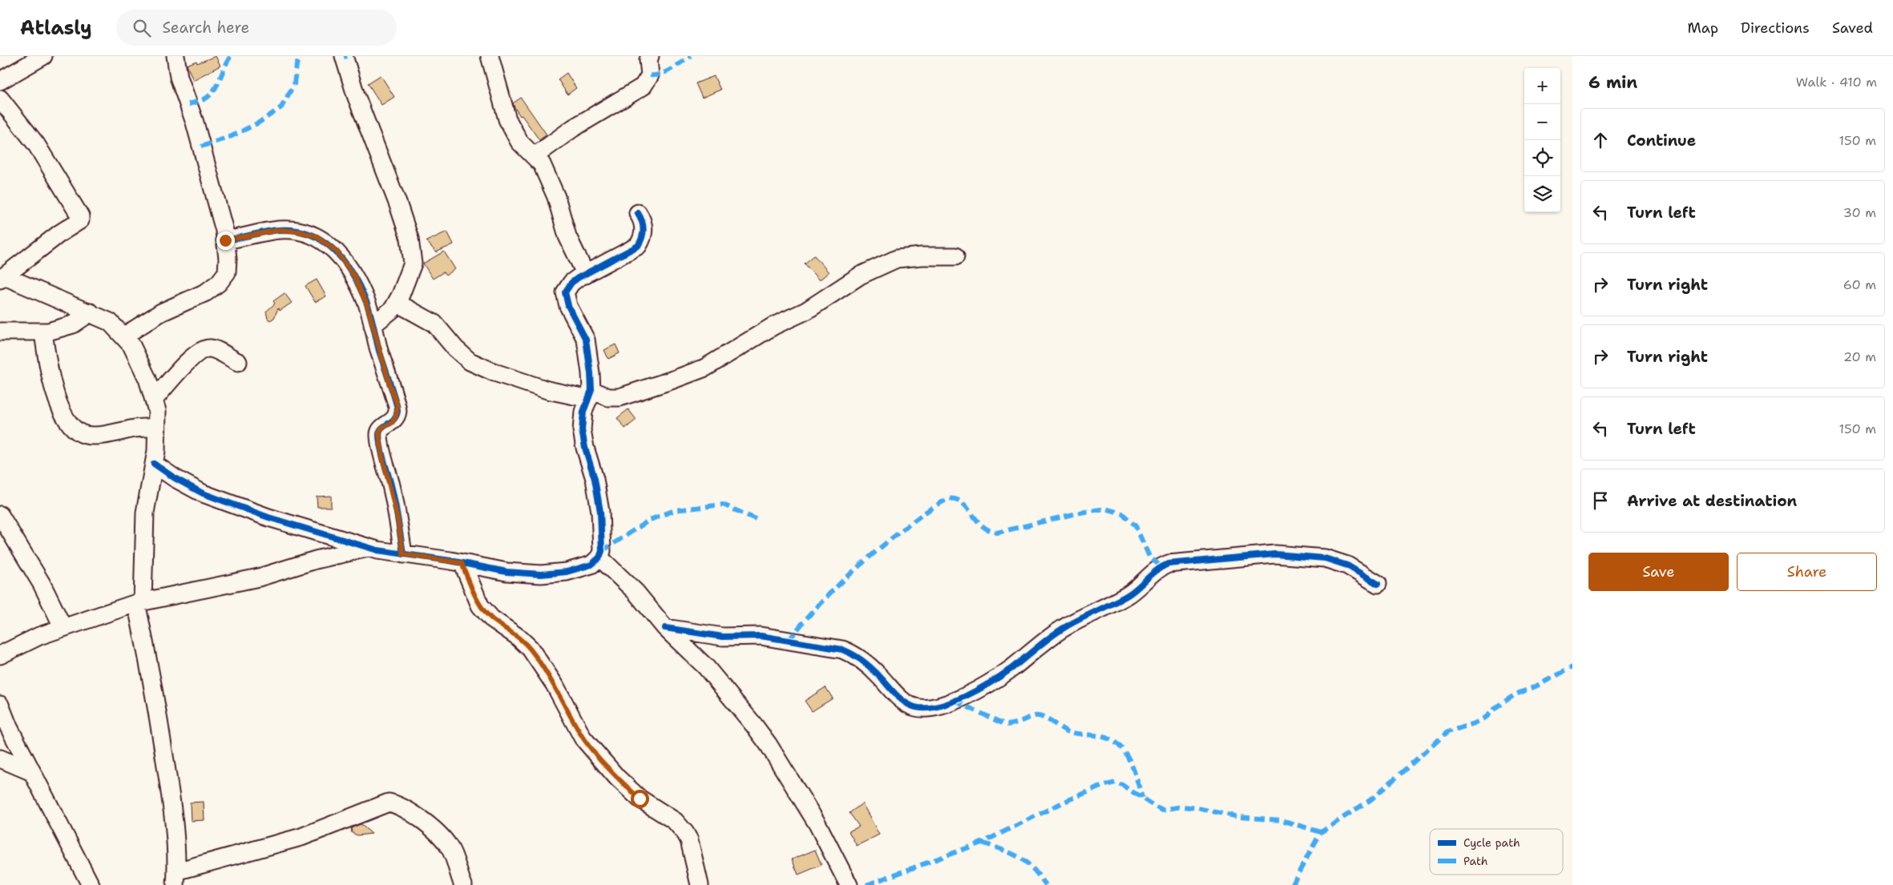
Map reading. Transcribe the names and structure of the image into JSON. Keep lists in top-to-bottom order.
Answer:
{
  "legend": ["Cycle path", "Path"],
  "page": {
    "header": "Atlasly",
    "search": "Search here",
    "nav": ["Map", "Directions", "Saved"],
    "heading": ["6 min", "Walk · 410 m"],
    "map_buttons": ["+", "−"],
    "list": [
      ["Continue", "150 m"],
      ["Turn left", "30 m"],
      ["Turn right", "60 m"],
      ["Turn right", "20 m"],
      ["Turn left", "150 m"],
      "Arrive at destination"
    ],
    "buttons": ["Save", "Share"]
  }
}
